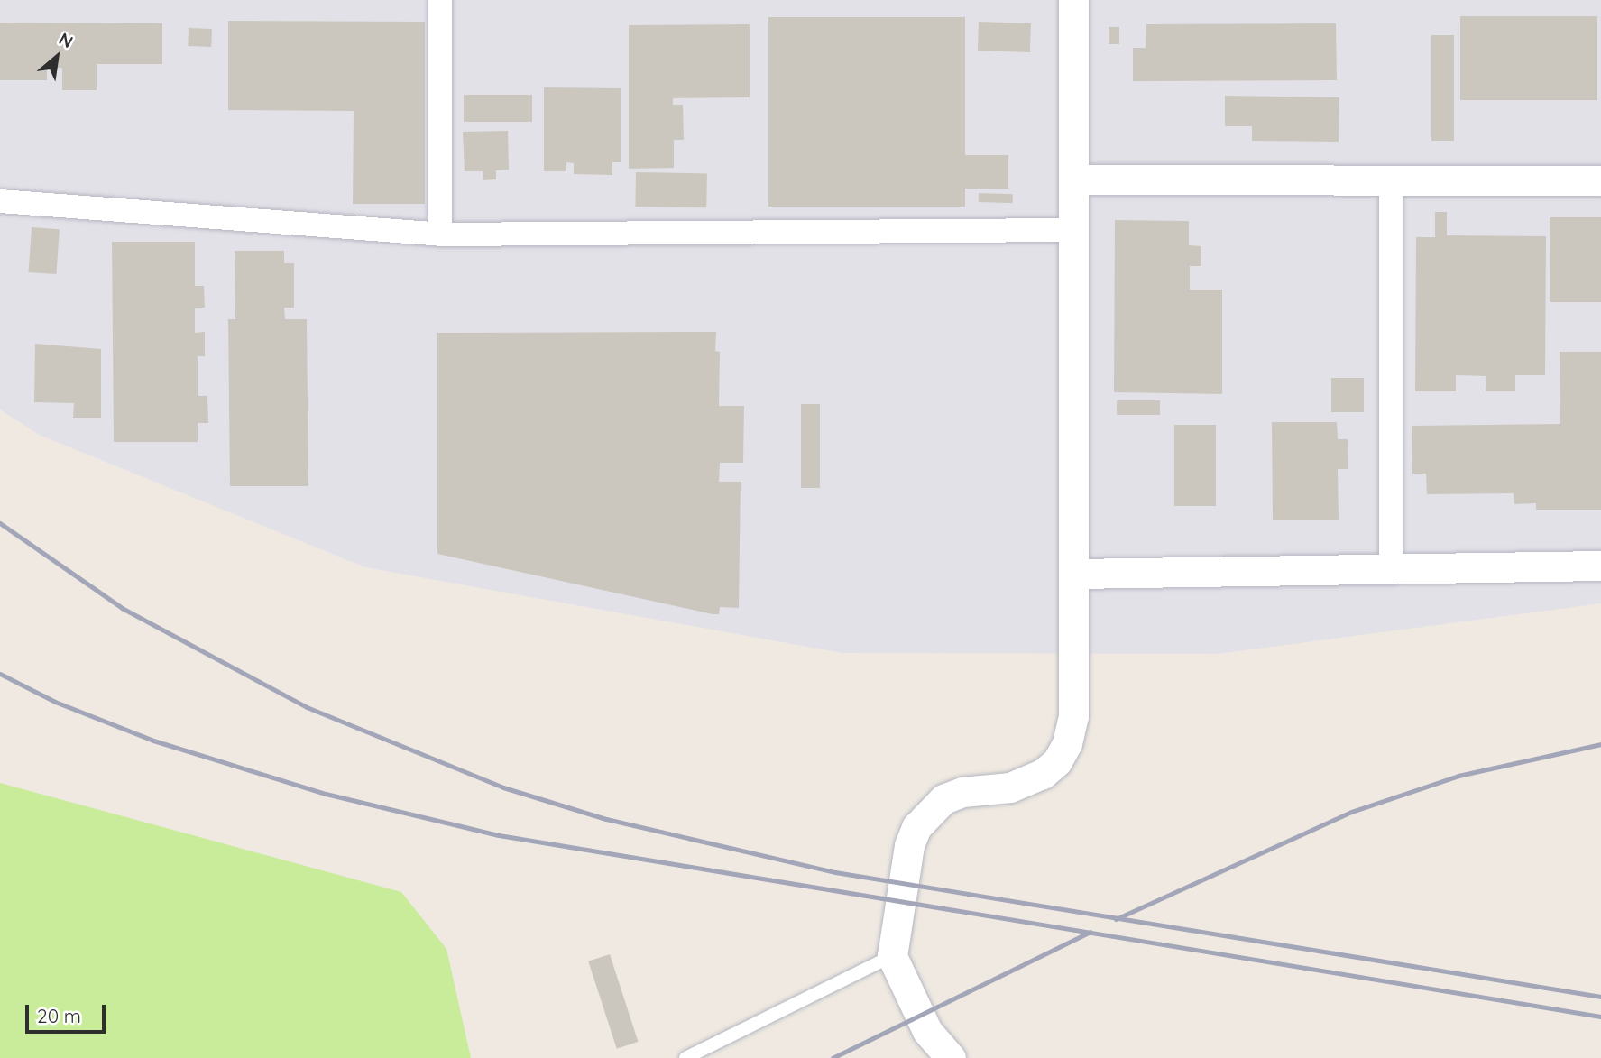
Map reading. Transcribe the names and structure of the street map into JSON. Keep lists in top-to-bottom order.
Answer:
{
  "scale_bar": "20 m",
  "north": "top right"
}
